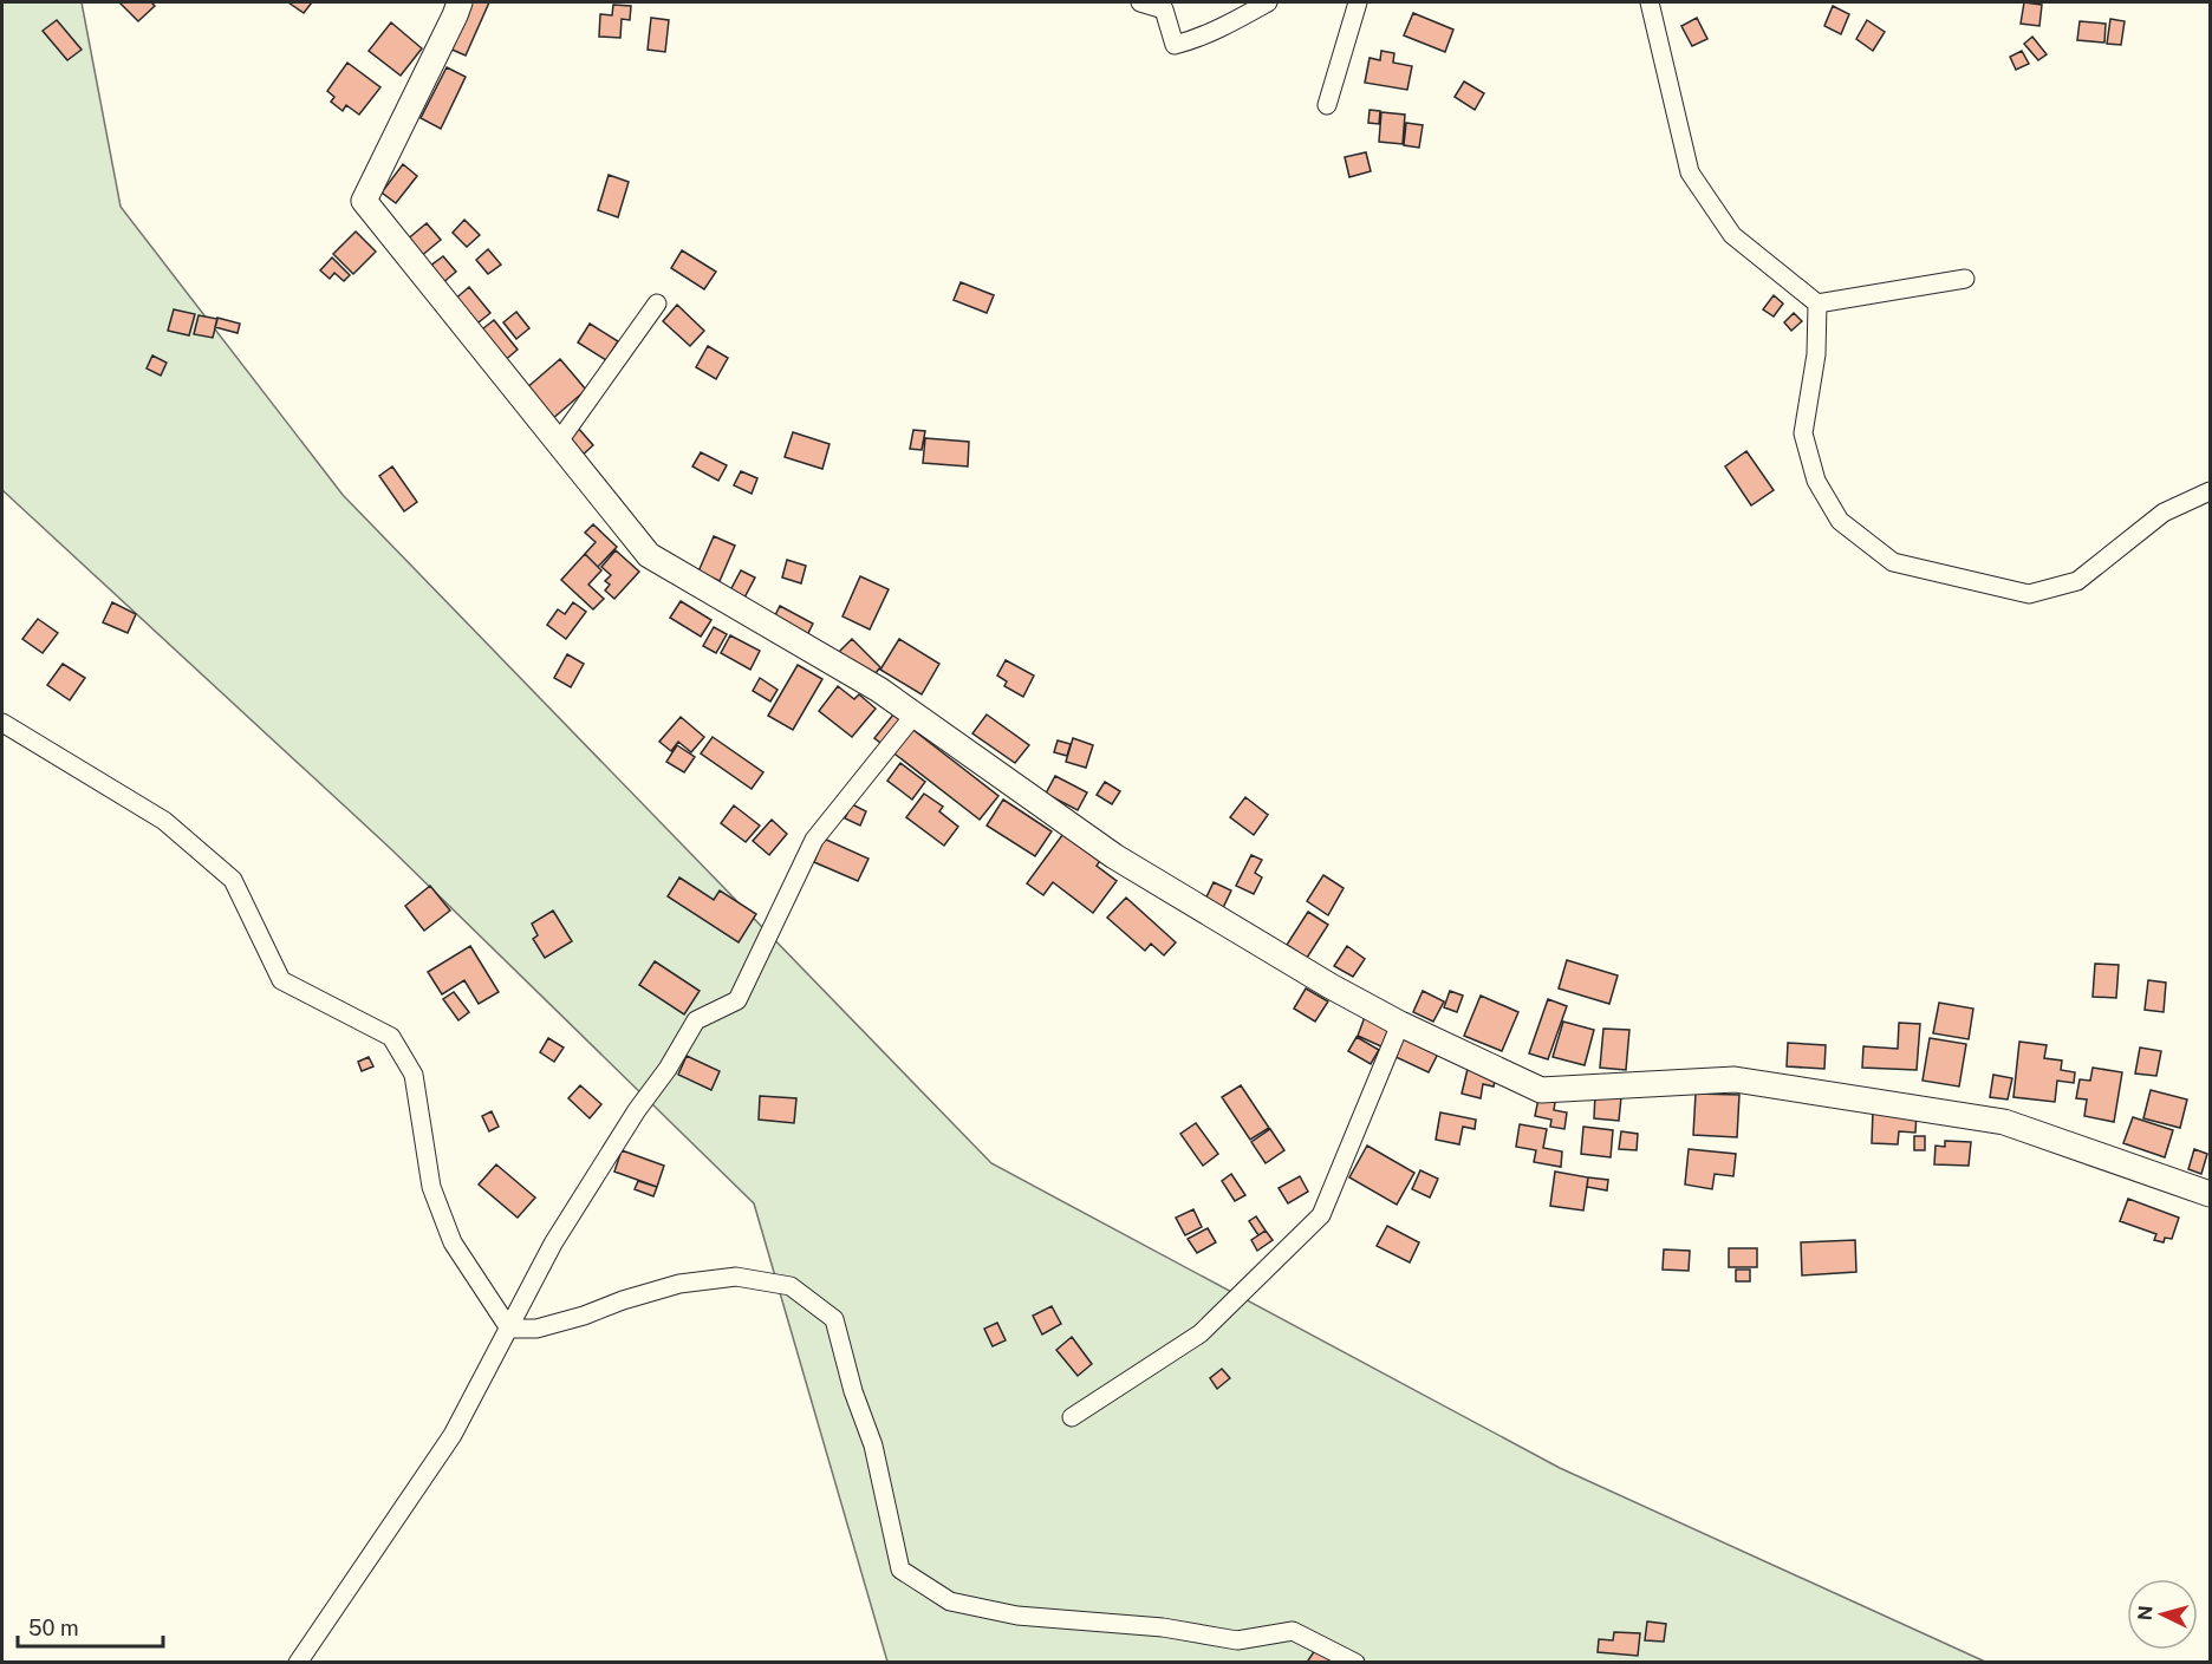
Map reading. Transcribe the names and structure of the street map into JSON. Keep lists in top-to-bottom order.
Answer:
{
  "scale_bar": "50 m",
  "north": "left"
}
